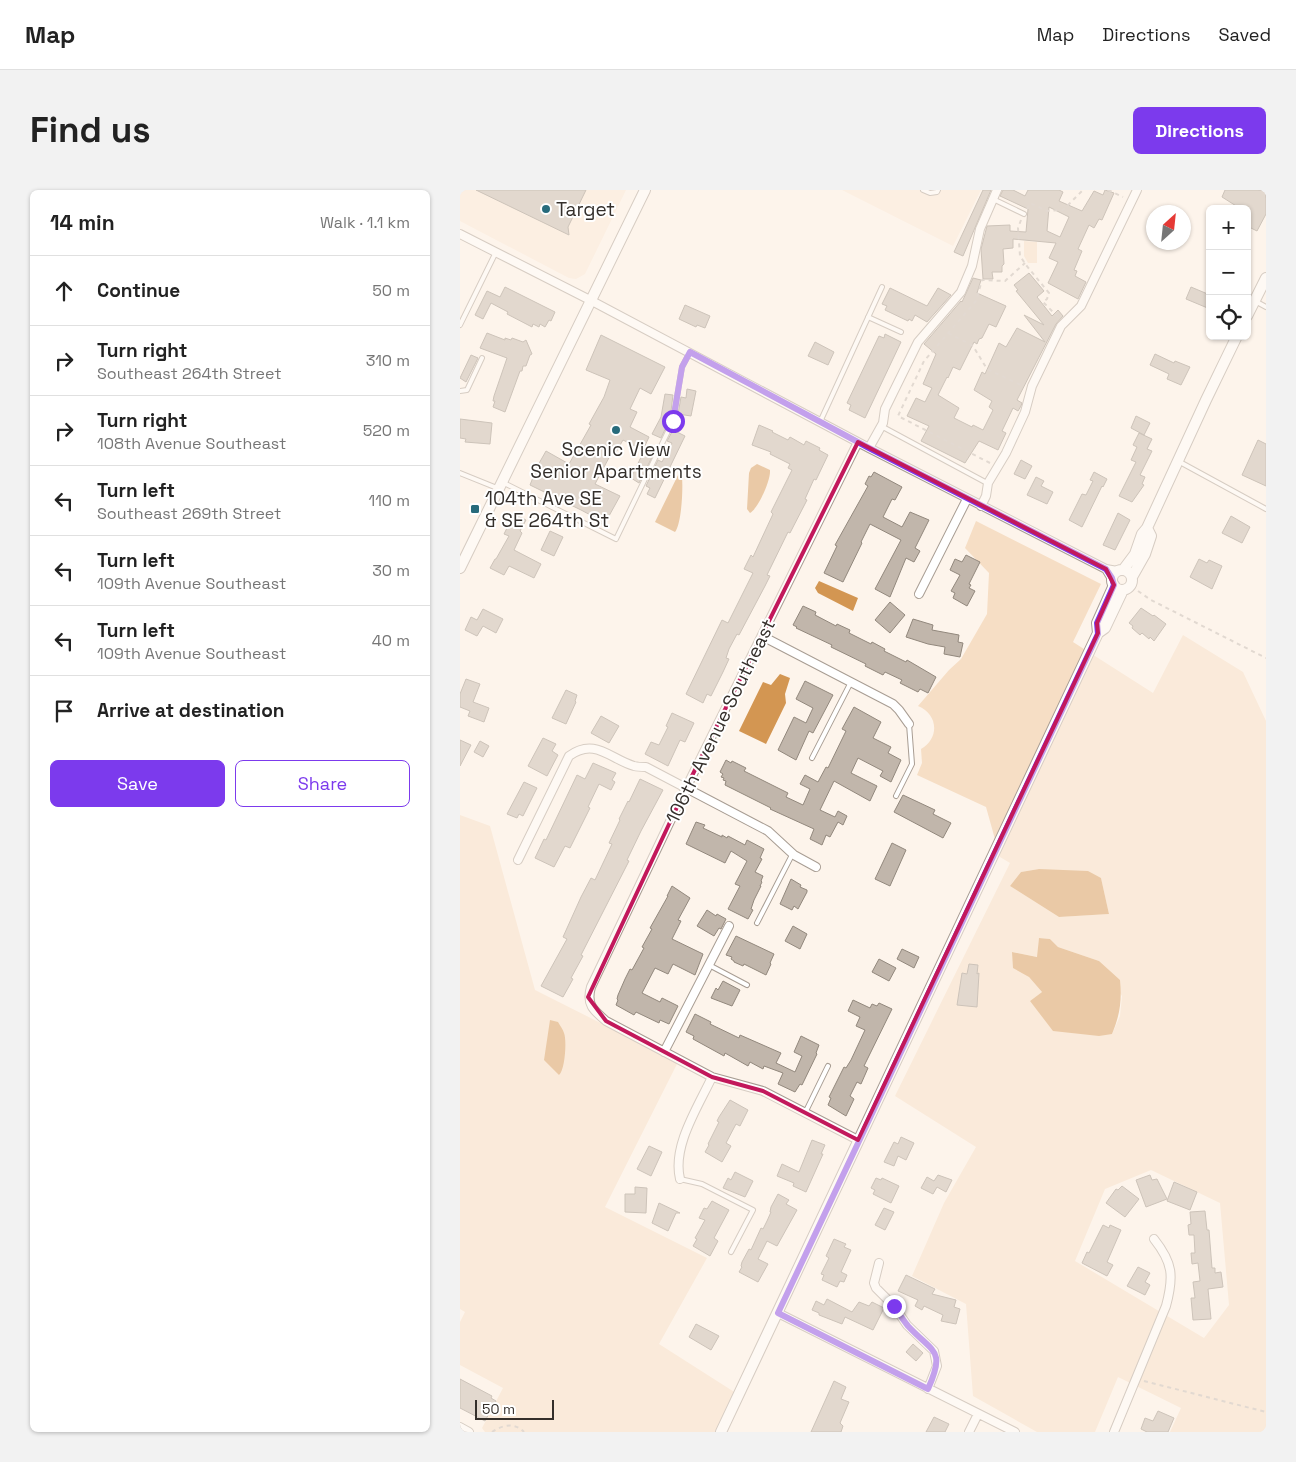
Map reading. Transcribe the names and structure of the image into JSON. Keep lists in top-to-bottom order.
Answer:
{
  "streets": {
    "street": ["106th Avenue Southeast"]
  },
  "places": {
    "other": ["Target", "Scenic View Senior Apartments"],
    "transit": ["104th Ave SE & SE 264th St"]
  },
  "scale_bar": "50 m",
  "north": "top right",
  "page": {
    "header": "Map",
    "nav": ["Map", "Directions", "Saved"],
    "buttons": [
      "Directions",
      ["Save", "Share"]
    ],
    "title": "Find us",
    "heading": ["14 min", "Walk · 1.1 km"],
    "map_buttons": ["+", "−"],
    "list": [
      ["Continue", "50 m"],
      ["Turn right", "Southeast 264th Street", "310 m"],
      ["Turn right", "108th Avenue Southeast", "520 m"],
      ["Turn left", "Southeast 269th Street", "110 m"],
      ["Turn left", "109th Avenue Southeast", "30 m"],
      ["Turn left", "109th Avenue Southeast", "40 m"],
      "Arrive at destination"
    ],
    "scale": "50 m"
  }
}
